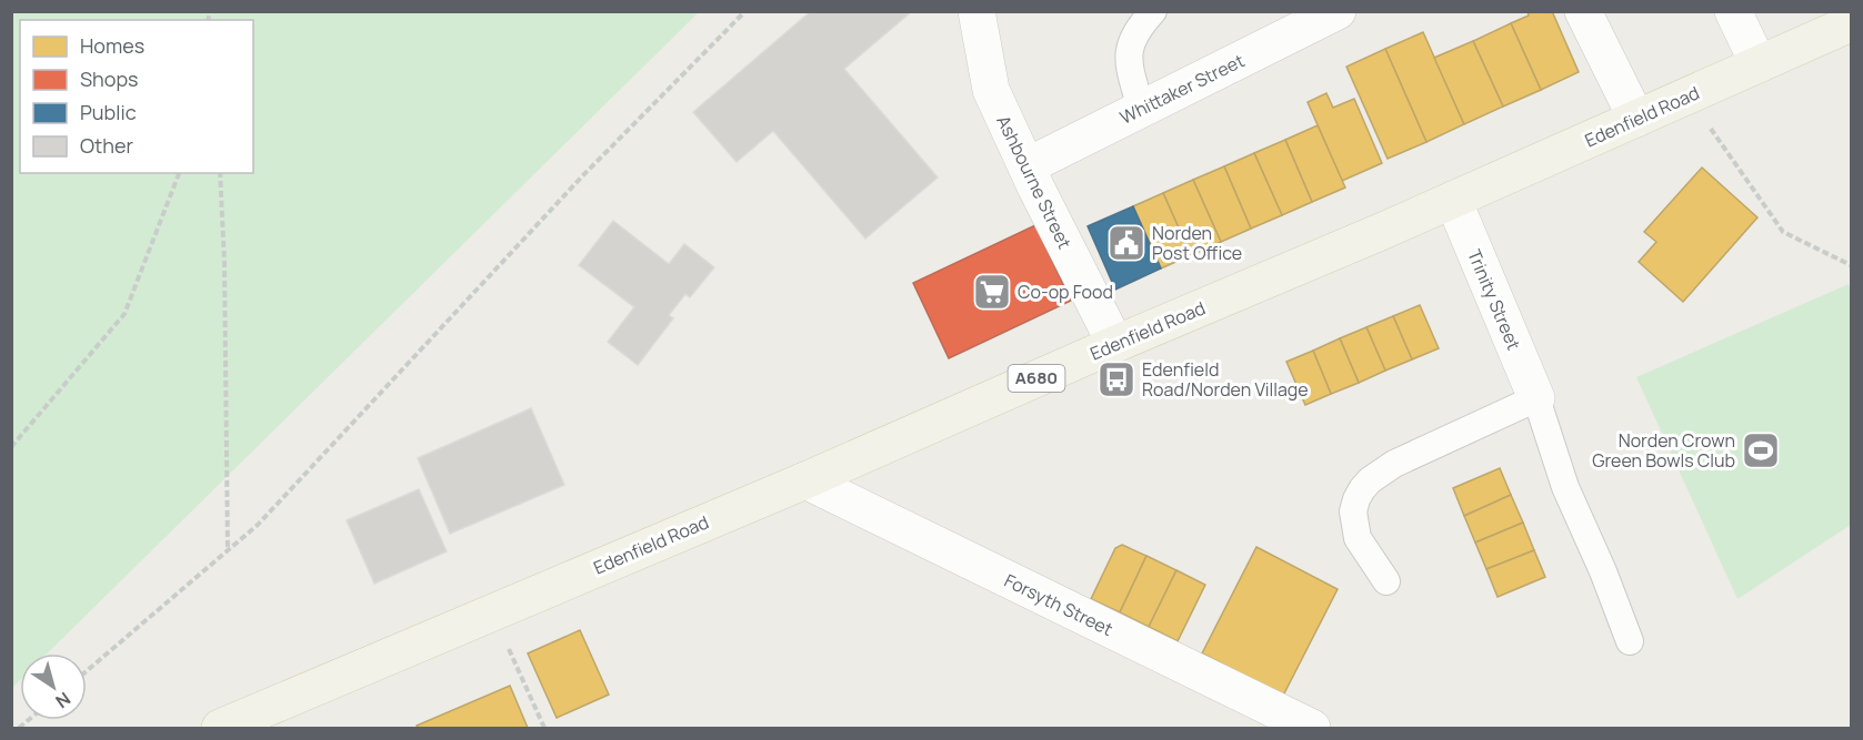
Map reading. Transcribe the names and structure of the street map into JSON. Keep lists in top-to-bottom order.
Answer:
{
  "streets": {
    "main road": ["Edenfield Road", "A680"],
    "street": [
      "Whittaker Street",
      "Ashbourne Street",
      "Trinity Street",
      "Forsyth Street"
    ]
  },
  "crossings": [
    ["Whittaker Street", "Ashbourne Street"],
    ["Edenfield Road", "Ashbourne Street"],
    ["Edenfield Road", "Trinity Street"],
    ["Edenfield Road", "Forsyth Street"]
  ],
  "places": {
    "public building": ["Norden Post Office"],
    "supermarket": ["Co-op Food"],
    "bus stop": ["Edenfield Road/Norden Village"],
    "sports": ["Norden Crown Green Bowls Club"]
  },
  "legend": [
    "Homes",
    "Shops",
    "Public",
    "Other"
  ],
  "north": "bottom right"
}
